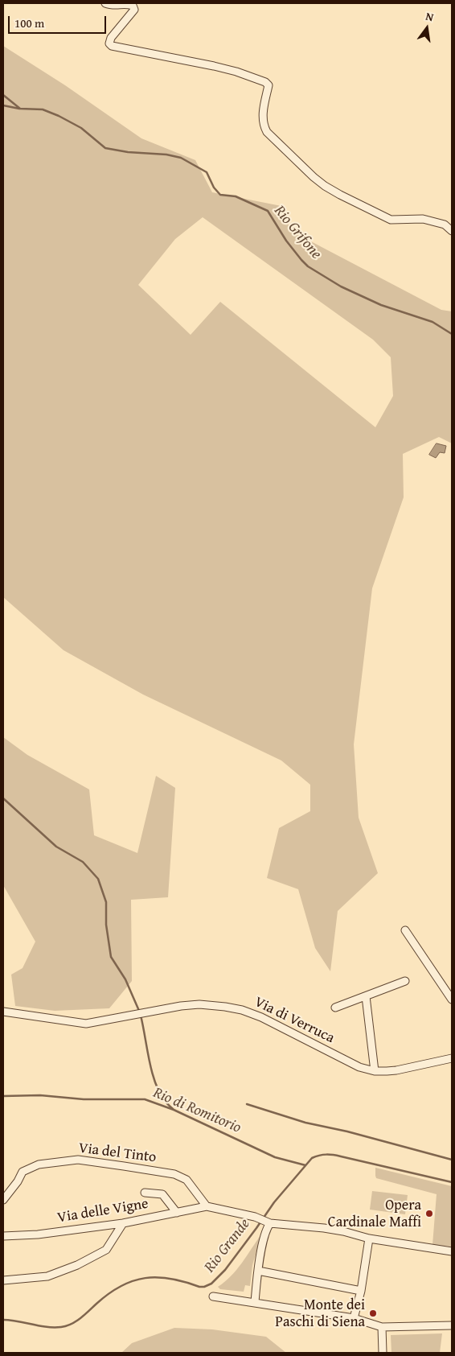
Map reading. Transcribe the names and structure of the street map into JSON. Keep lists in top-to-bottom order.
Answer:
{
  "streets": {
    "street": ["Via di Verruca", "Via del Tinto", "Via delle Vigne"]
  },
  "crossings": [
    ["Via del Tinto", "Via delle Vigne"]
  ],
  "water": ["Rio Grifone", "Rio di Romitorio", "Rio Grande"],
  "places": ["Opera Cardinale Maffi", "Monte dei Paschi di Siena"],
  "scale_bar": "100 m",
  "north": "top"
}
